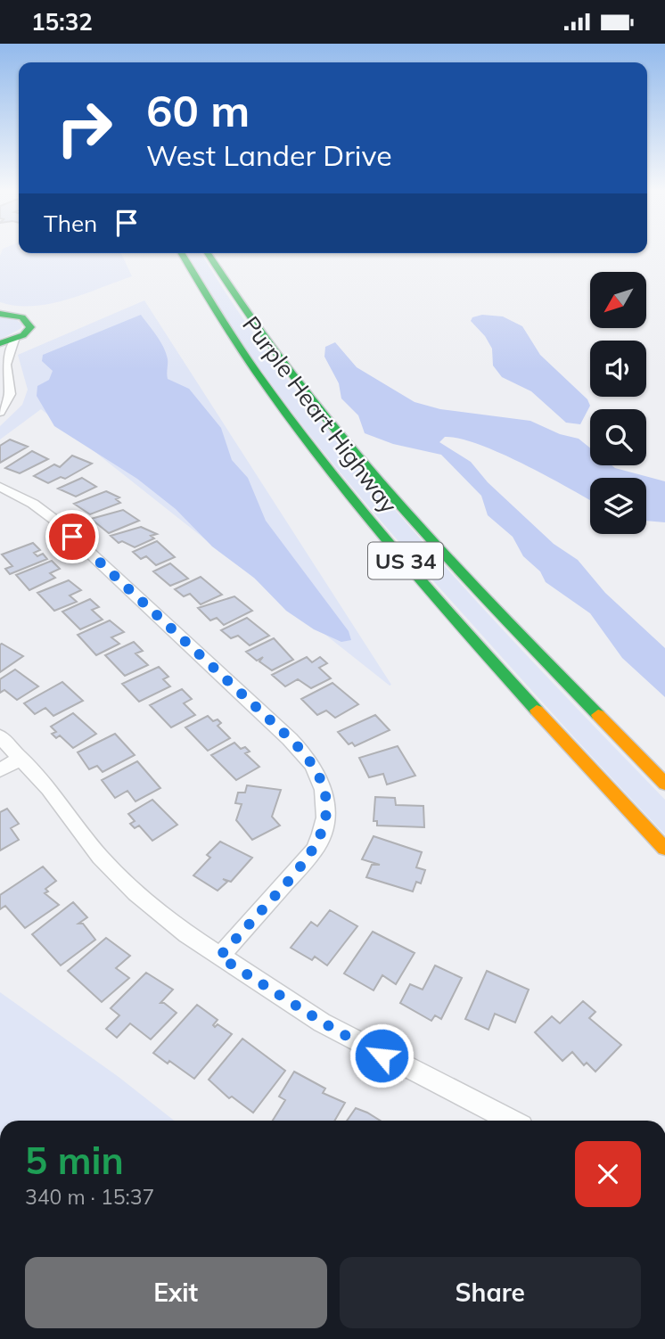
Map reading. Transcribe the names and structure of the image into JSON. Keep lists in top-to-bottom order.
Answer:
{
  "streets": {
    "main road": ["Purple Heart Highway", "US 34"]
  },
  "north": "bottom left",
  "page": {
    "status": "15:32",
    "turn": ["60 m", "West Lander Drive"],
    "then": "Then",
    "heading": ["5 min", "340 m · 15:37"],
    "buttons": ["Exit", "Share"]
  }
}
